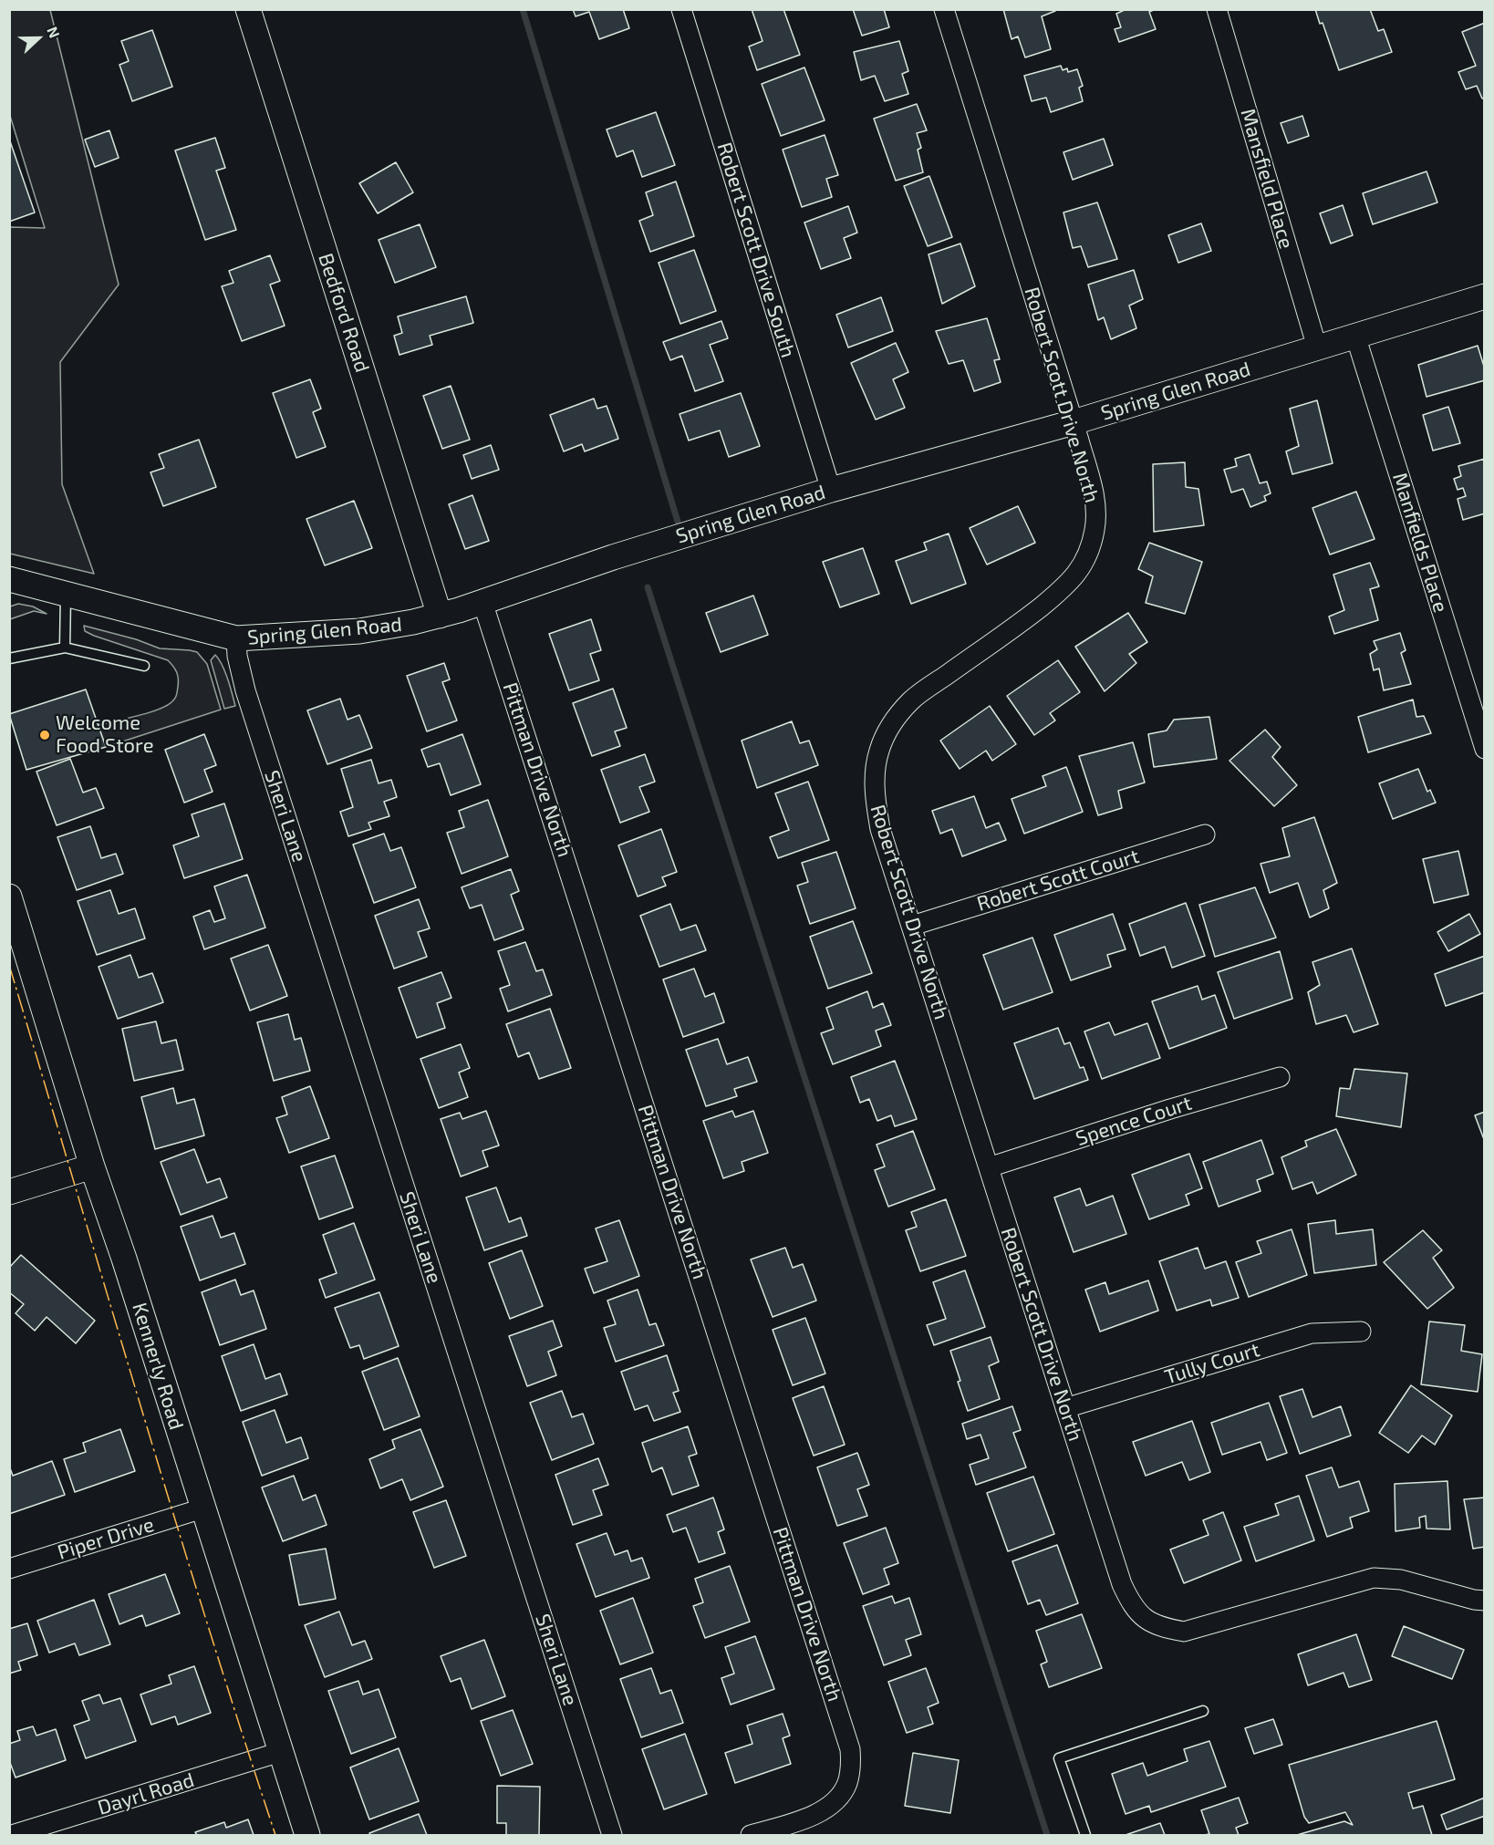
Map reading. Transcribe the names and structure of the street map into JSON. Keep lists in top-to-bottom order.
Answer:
{
  "streets": {
    "street": [
      "Mansfield Place",
      "Robert Scott Drive South",
      "Bedford Road",
      "Spring Glen Road",
      "Robert Scott Drive North",
      "Manfields Place",
      "Pittman Drive North",
      "Sheri Lane",
      "Robert Scott Court",
      "Spence Court",
      "Tully Court",
      "Kennerly Road",
      "Piper Drive",
      "Dayrl Road"
    ]
  },
  "crossings": [
    ["Mansfield Place", "Spring Glen Road"],
    ["Robert Scott Drive South", "Spring Glen Road"],
    ["Bedford Road", "Spring Glen Road"],
    ["Spring Glen Road", "Robert Scott Drive North"],
    ["Spring Glen Road", "Manfields Place"],
    ["Spring Glen Road", "Pittman Drive North"],
    ["Spring Glen Road", "Sheri Lane"],
    ["Robert Scott Drive North", "Robert Scott Court"],
    ["Robert Scott Drive North", "Spence Court"],
    ["Robert Scott Drive North", "Tully Court"],
    ["Kennerly Road", "Piper Drive"],
    ["Kennerly Road", "Dayrl Road"]
  ],
  "places": ["Welcome Food Store"],
  "north": "right"
}
